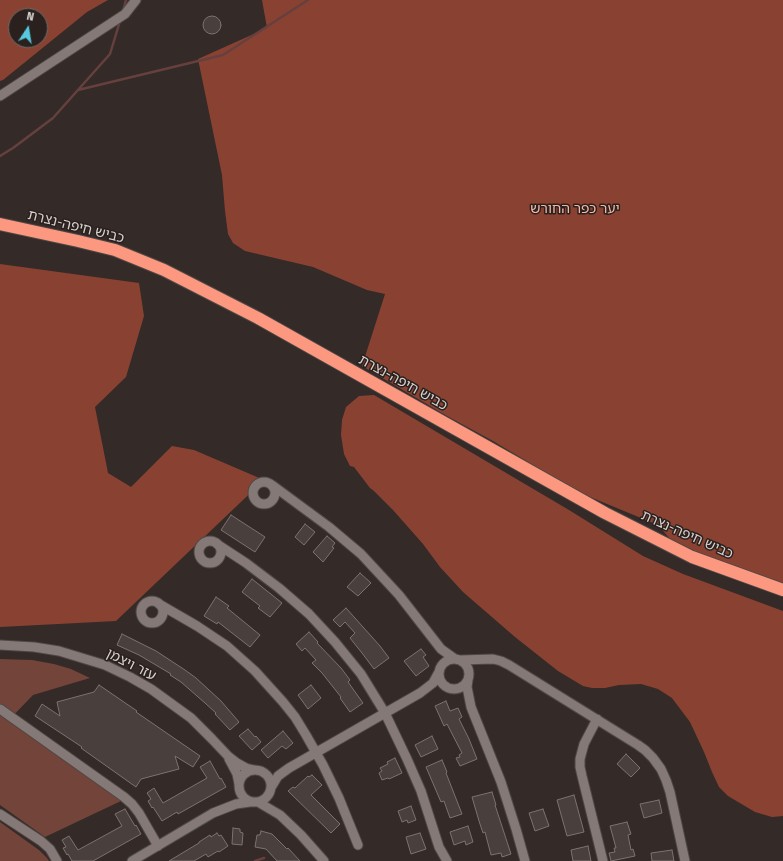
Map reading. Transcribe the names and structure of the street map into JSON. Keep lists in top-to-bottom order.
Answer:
{
  "streets": {
    "highway": ["כביש חיפה-נצרת"],
    "street": ["עזר ויצמן"]
  },
  "parks": ["יער כפר החורש"],
  "north": "top"
}
